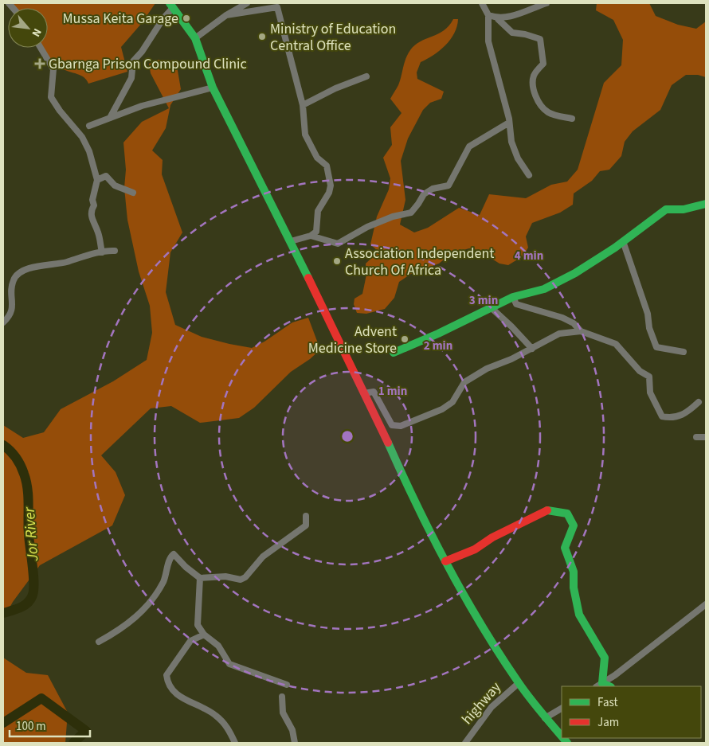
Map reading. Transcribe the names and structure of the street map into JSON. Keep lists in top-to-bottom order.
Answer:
{
  "streets": {
    "street": ["highway"]
  },
  "water": ["Jor River"],
  "places": {
    "other": [
      "Mussa Keita Garage",
      "Ministry of Education Central Office",
      "Association Independent Church Of Africa",
      "Advent Medicine Store"
    ],
    "health": ["Gbarnga Prison Compound Clinic"]
  },
  "legend": ["Fast", "Jam"],
  "scale_bar": "100 m",
  "north": "bottom right",
  "rings": [
    "4 min",
    "3 min",
    "2 min",
    "1 min"
  ]
}
